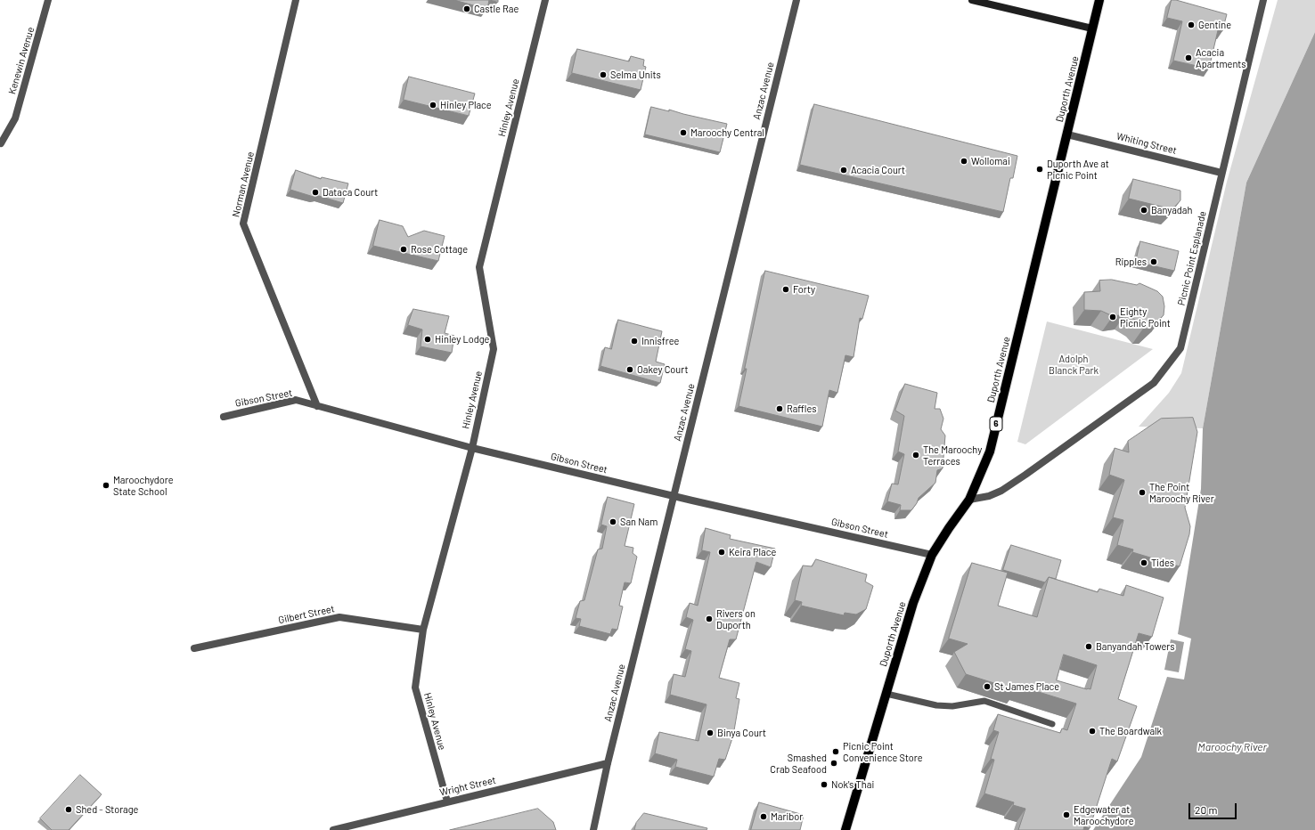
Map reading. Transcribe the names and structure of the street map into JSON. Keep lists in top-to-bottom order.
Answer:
{
  "streets": {
    "main road": ["Duporth Avenue", "6"],
    "street": [
      "Kenewin Avenue",
      "Anzac Avenue",
      "Hinley Avenue",
      "Whiting Street",
      "Norman Avenue",
      "Picnic Point Esplanade",
      "Gibson Street",
      "Gilbert Street",
      "Wright Street"
    ]
  },
  "crossings": [
    ["Duporth Avenue", "Whiting Street"],
    ["Duporth Avenue", "Picnic Point Esplanade"],
    ["Duporth Avenue", "Gibson Street"],
    ["Anzac Avenue", "Gibson Street"],
    ["Anzac Avenue", "Wright Street"],
    ["Hinley Avenue", "Gibson Street"],
    ["Hinley Avenue", "Gilbert Street"],
    ["Hinley Avenue", "Wright Street"],
    ["Whiting Street", "Picnic Point Esplanade"],
    ["Norman Avenue", "Gibson Street"]
  ],
  "water": ["Maroochy River"],
  "parks": ["Adolph Blanck Park"],
  "places": [
    "Castle Rae",
    "Gentine",
    "Acacia Apartments",
    "Selma Units",
    "Hinley Place",
    "Maroochy Central",
    "Wollomai",
    "Duporth Ave at Picnic Point",
    "Acacia Court",
    "Dataca Court",
    "Banyadah",
    "Rose Cottage",
    "Ripples",
    "Forty",
    "Eighty Picnic Point",
    "Hinley Lodge",
    "Innisfree",
    "Oakey Court",
    "Raffles",
    "The Maroochy Terraces",
    "Maroochydore State School",
    "The Point Maroochy River",
    "San Nam",
    "Keira Place",
    "Tides",
    "Rivers on Duporth",
    "Banyandah Towers",
    "St James Place",
    "The Boardwalk",
    "Binya Court",
    "Picnic Point Convenience Store",
    "Smashed Crab Seafood",
    "Nok's Thai",
    "Shed - Storage",
    "Edgewater at Maroochydore",
    "Maribor"
  ],
  "scale_bar": "20 m"
}
